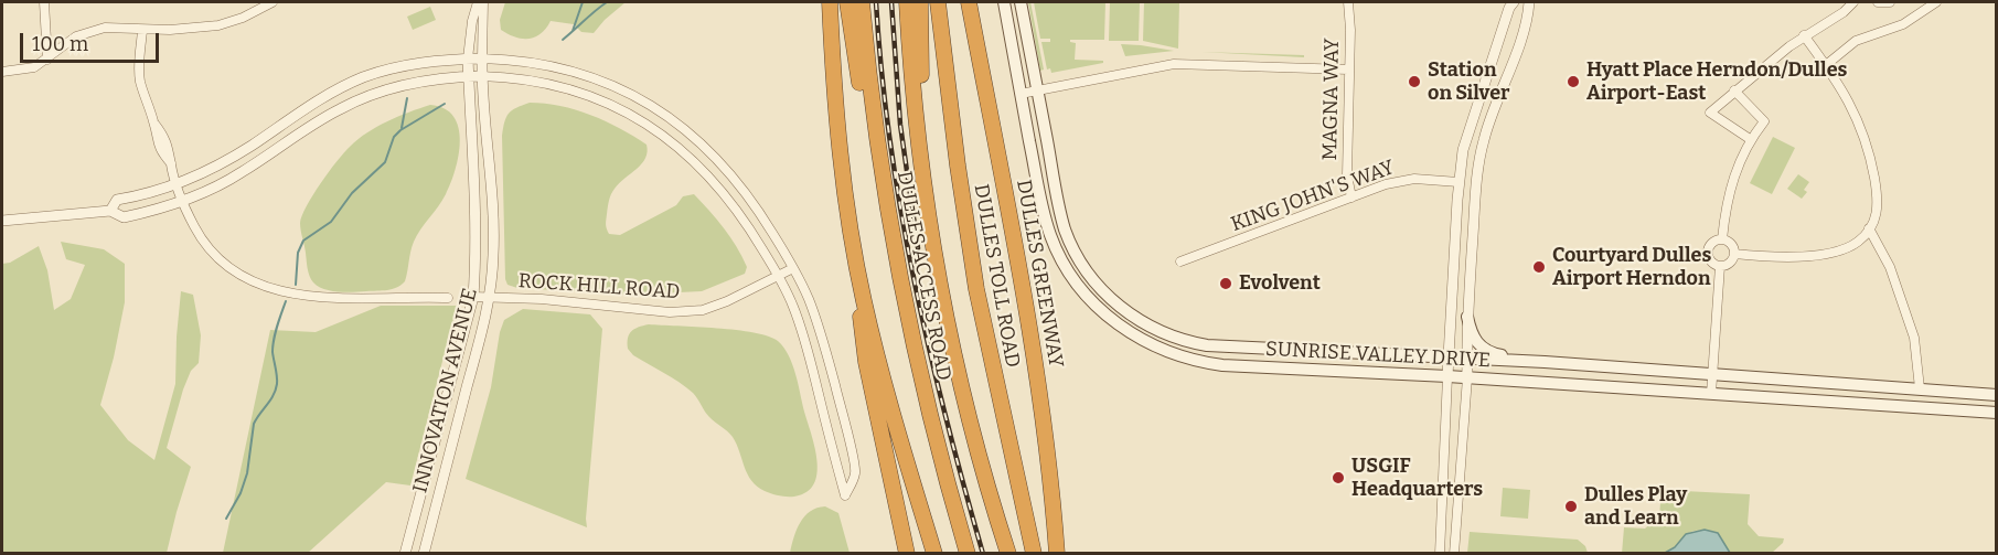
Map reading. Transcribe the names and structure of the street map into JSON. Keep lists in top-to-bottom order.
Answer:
{
  "streets": {
    "highway": ["DULLES GREENWAY", "DULLES ACCESS ROAD", "DULLES TOLL ROAD"],
    "main road": ["SUNRISE VALLEY DRIVE"],
    "street": [
      "MAGNA WAY",
      "KING JOHN'S WAY",
      "ROCK HILL ROAD",
      "INNOVATION AVENUE"
    ]
  },
  "crossings": [
    ["MAGNA WAY", "KING JOHN'S WAY"],
    ["ROCK HILL ROAD", "INNOVATION AVENUE"]
  ],
  "places": [
    "Station on Silver",
    "Hyatt Place Herndon/Dulles Airport-East",
    "Courtyard Dulles Airport Herndon",
    "Evolvent",
    "USGIF Headquarters",
    "Dulles Play and Learn"
  ],
  "scale_bar": "100 m"
}
